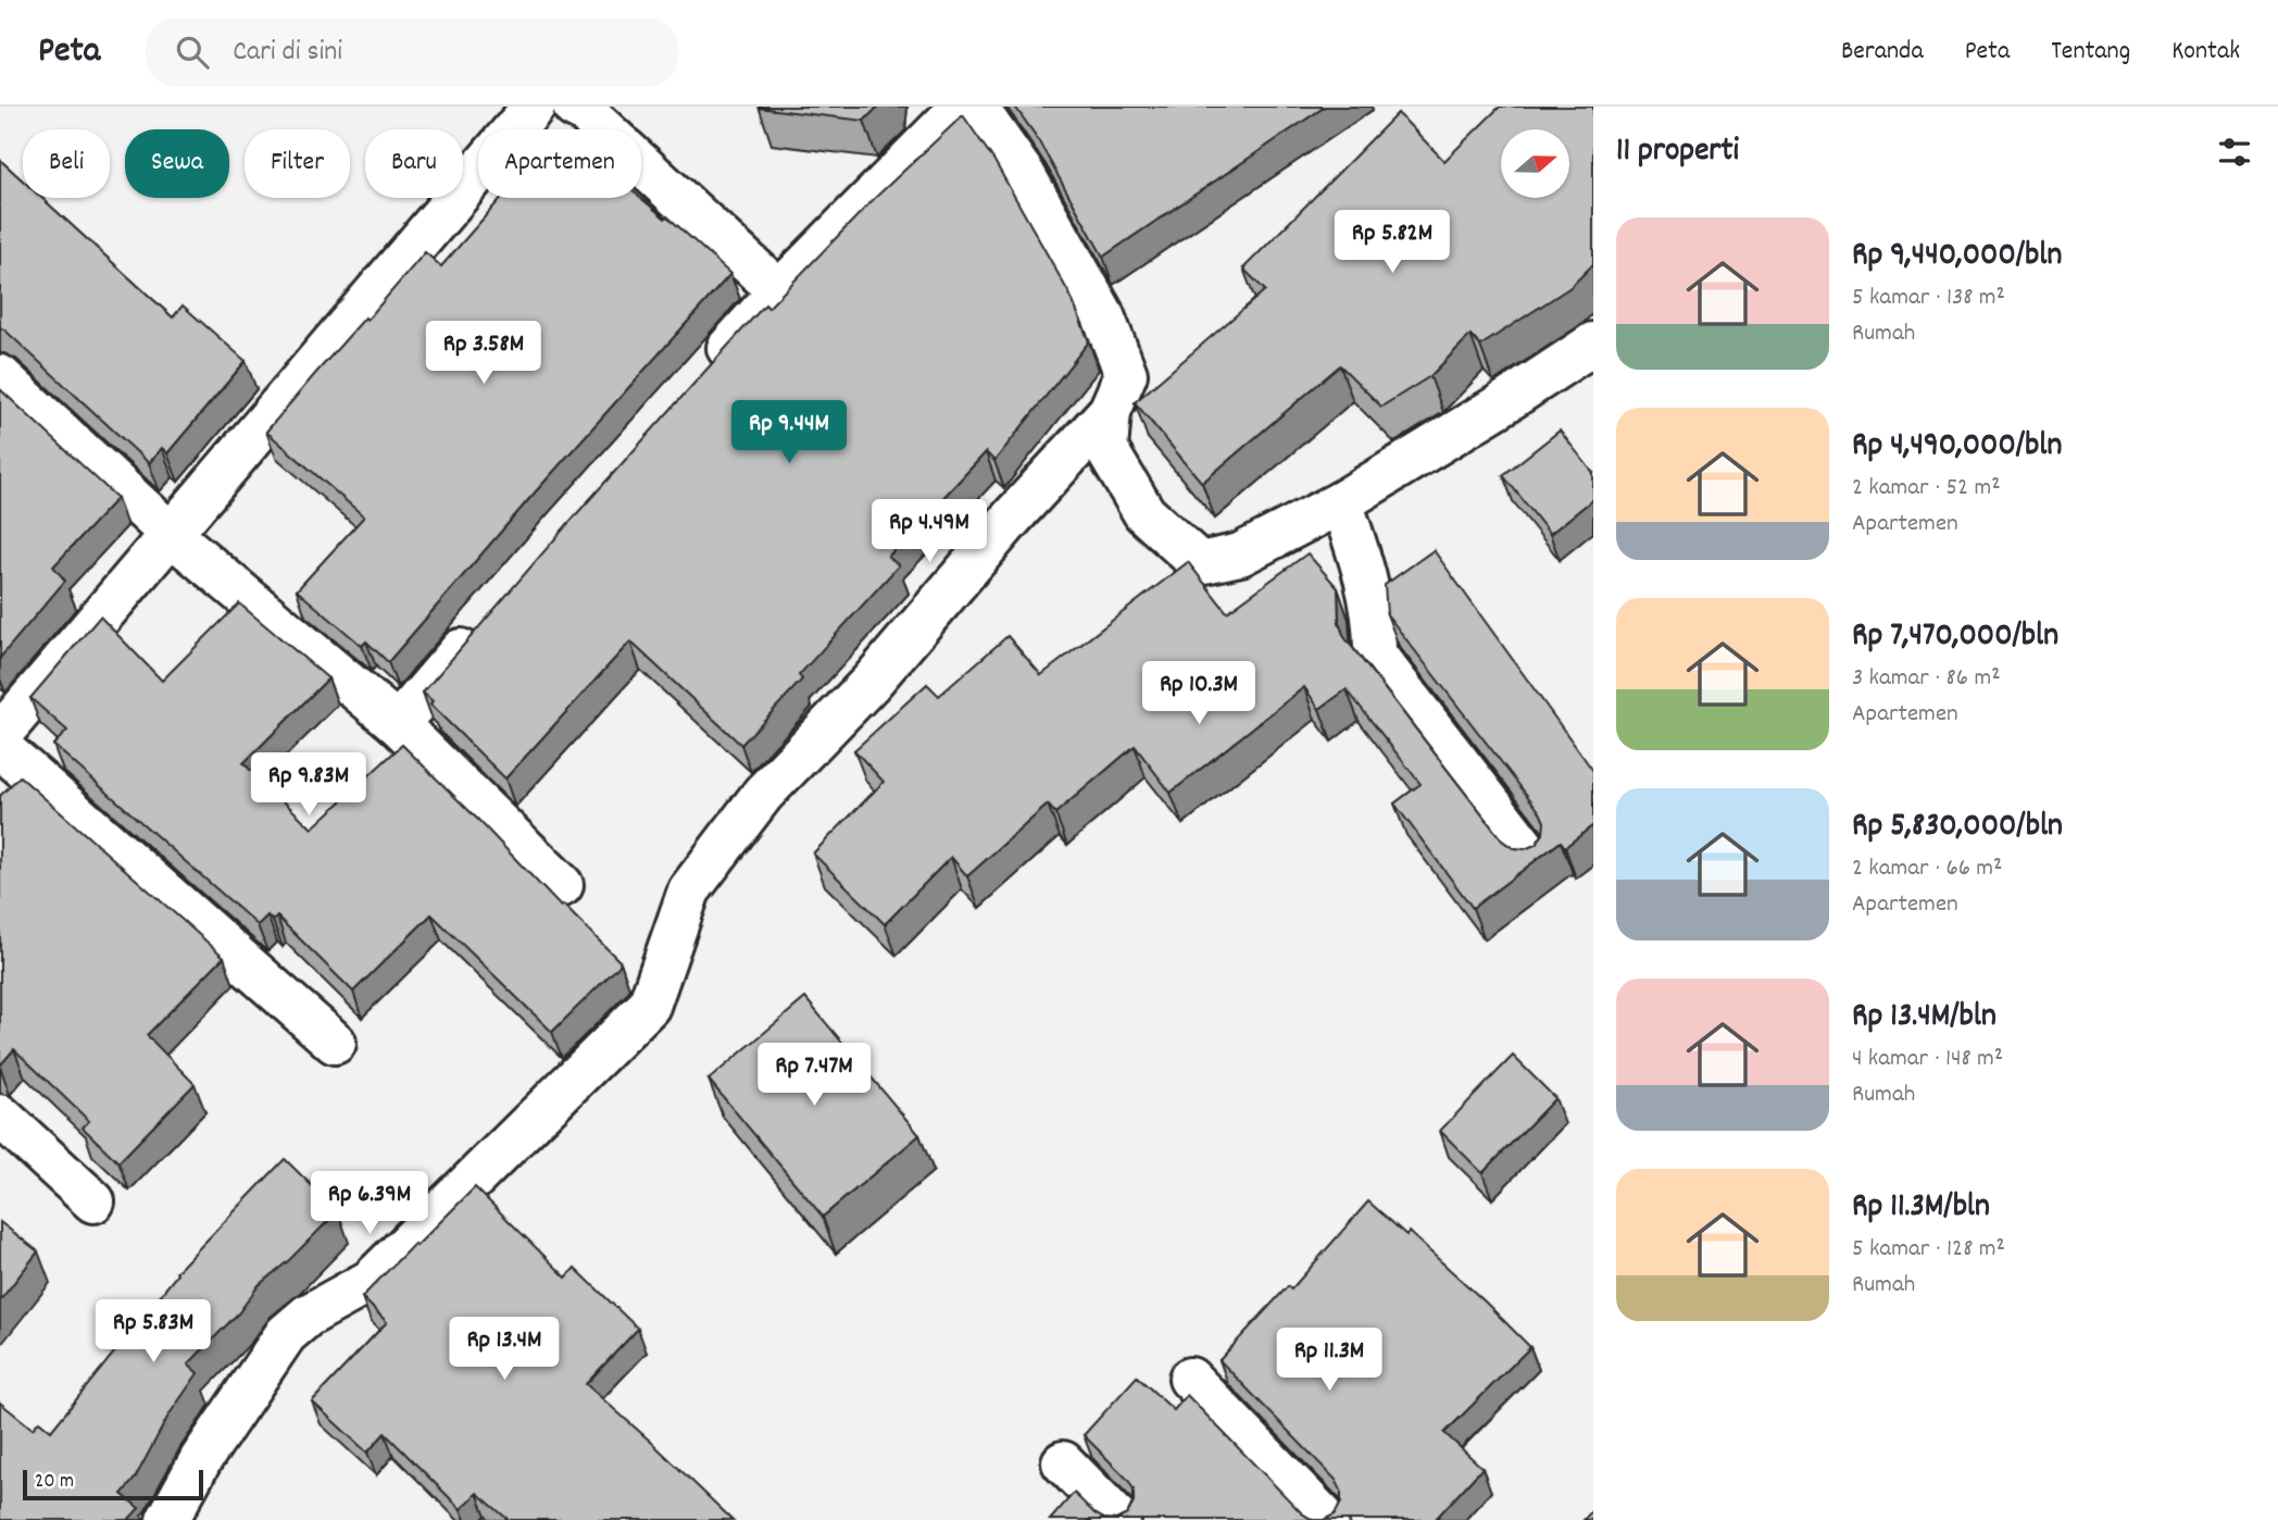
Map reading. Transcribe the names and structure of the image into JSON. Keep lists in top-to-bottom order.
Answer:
{
  "scale_bar": "20 m",
  "north": "right",
  "page": {
    "header": "Peta",
    "search": "Cari di sini",
    "nav": [
      "Beranda",
      "Peta",
      "Tentang",
      "Kontak"
    ],
    "heading": "11 properti",
    "chip": [
      "Beli",
      "Sewa",
      "Filter",
      "Baru",
      "Apartemen"
    ],
    "list": [
      {
        "name": "Rp 9,440,000/bln",
        "note": "5 kamar · 138 m² · Rumah"
      },
      {
        "name": "Rp 4,490,000/bln",
        "note": "2 kamar · 52 m² · Apartemen"
      },
      {
        "name": "Rp 7,470,000/bln",
        "note": "3 kamar · 86 m² · Apartemen"
      },
      {
        "name": "Rp 5,830,000/bln",
        "note": "2 kamar · 66 m² · Apartemen"
      },
      {
        "name": "Rp 13.4M/bln",
        "note": "4 kamar · 148 m² · Rumah"
      },
      {
        "name": "Rp 11.3M/bln",
        "note": "5 kamar · 128 m² · Rumah"
      }
    ],
    "price": [
      "Rp 5.82M",
      "Rp 3.58M",
      "Rp 9.44M",
      "Rp 4.49M",
      "Rp 10.3M",
      "Rp 9.83M",
      "Rp 7.47M",
      "Rp 6.39M",
      "Rp 5.83M",
      "Rp 13.4M",
      "Rp 11.3M"
    ],
    "scale": "20 m"
  }
}
